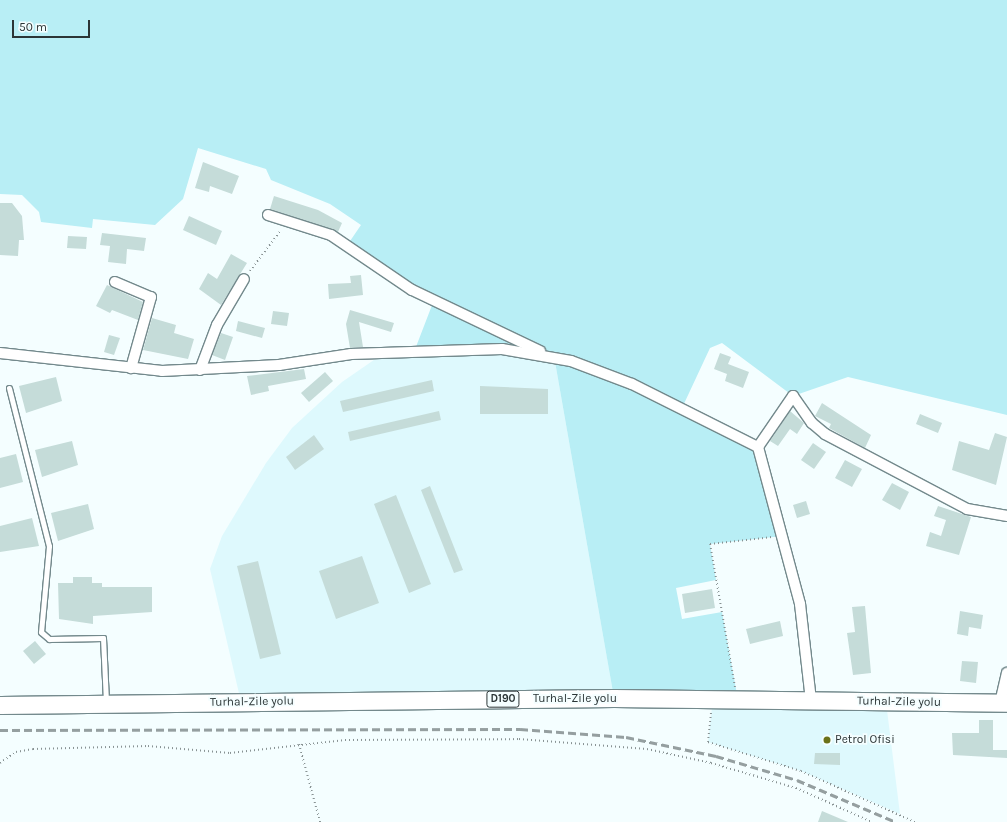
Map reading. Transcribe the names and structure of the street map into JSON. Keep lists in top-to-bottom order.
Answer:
{
  "streets": {
    "main road": ["D190", "Turhal-Zile yolu"]
  },
  "places": ["Petrol Ofisi"],
  "scale_bar": "50 m"
}
